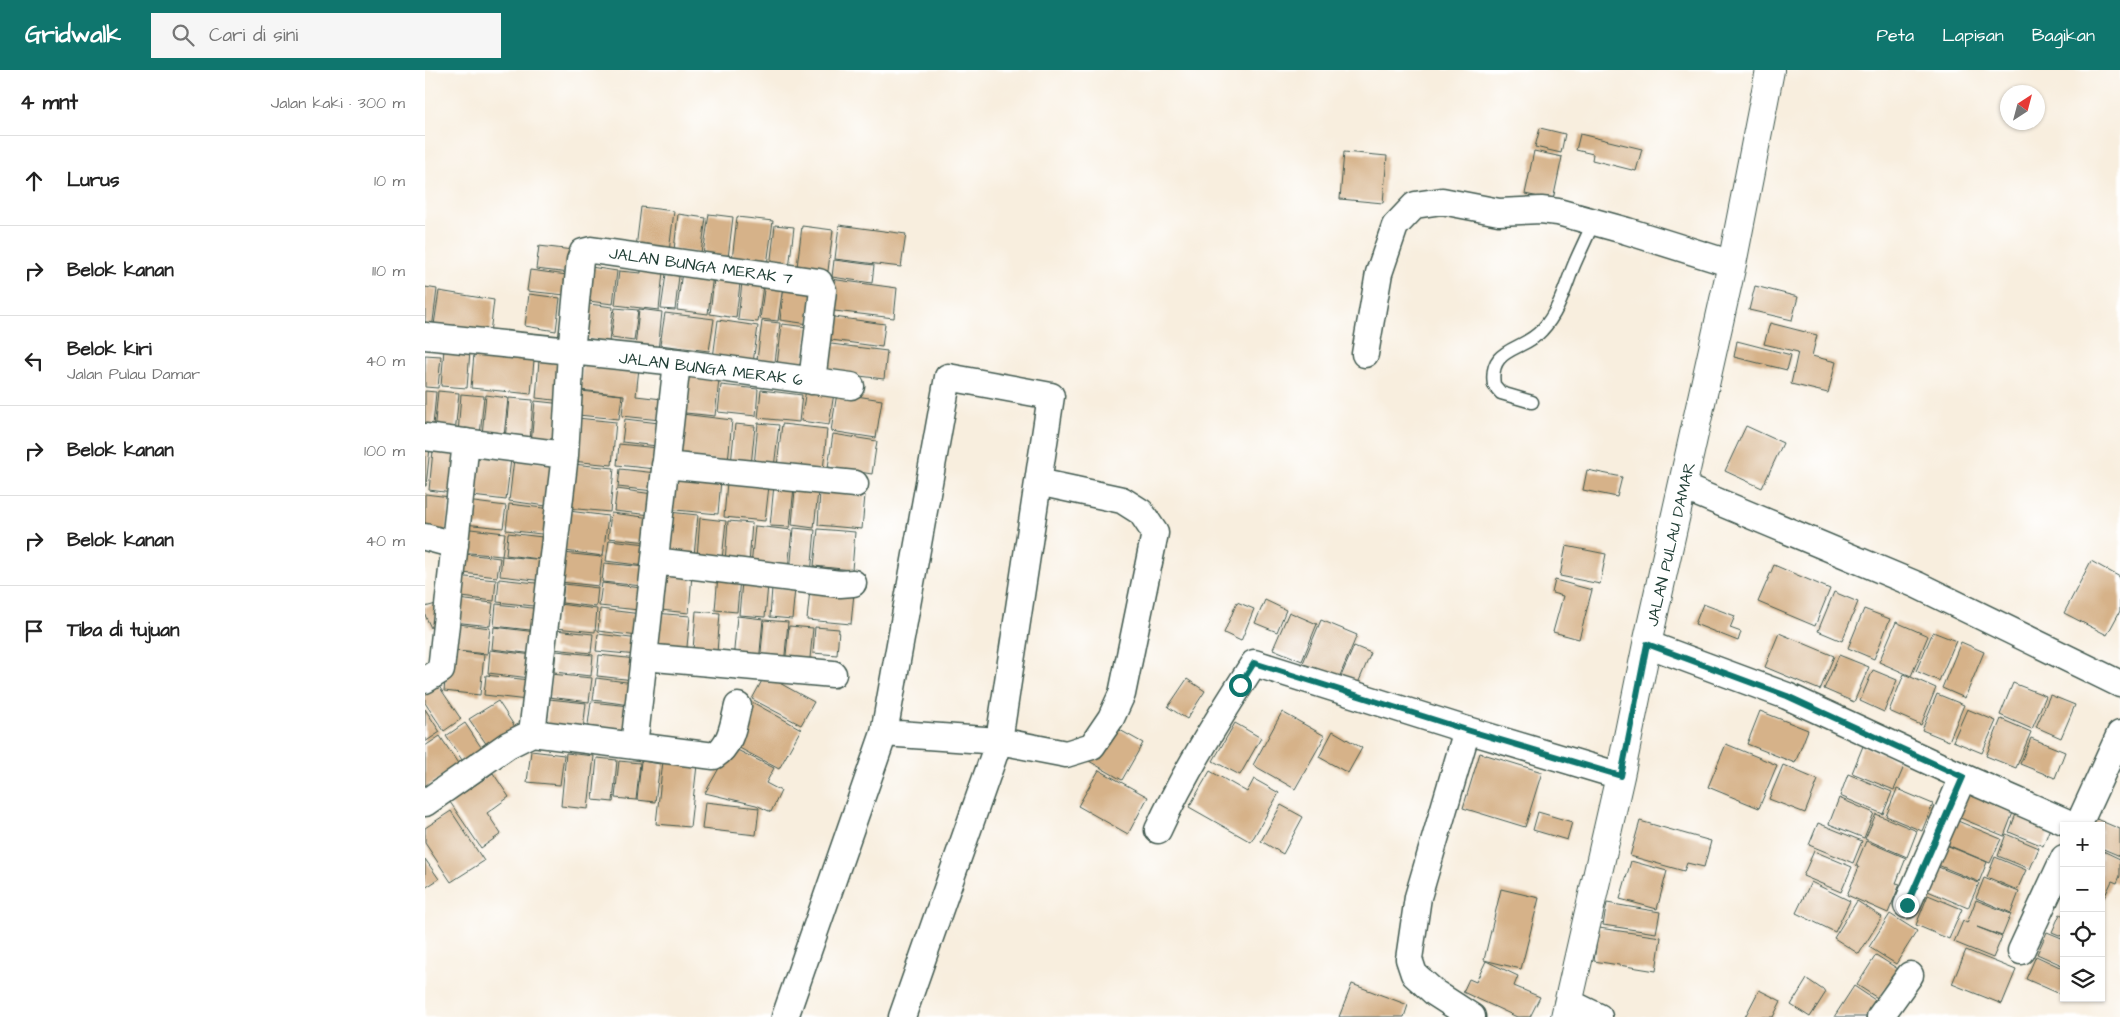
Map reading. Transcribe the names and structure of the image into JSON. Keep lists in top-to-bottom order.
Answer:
{
  "streets": {
    "street": ["JALAN BUNGA MERAK 7", "JALAN BUNGA MERAK 6", "JALAN PULAU DAMAR"]
  },
  "crossings": [
    ["JALAN BUNGA MERAK 7", "JALAN BUNGA MERAK 6"]
  ],
  "north": "top right",
  "page": {
    "header": "Gridwalk",
    "search": "Cari di sini",
    "nav": ["Peta", "Lapisan", "Bagikan"],
    "heading": ["4 mnt", "Jalan kaki · 300 m"],
    "list": [
      ["Lurus", "10 m"],
      ["Belok kanan", "110 m"],
      ["Belok kiri", "Jalan Pulau Damar", "40 m"],
      ["Belok kanan", "100 m"],
      ["Belok kanan", "40 m"],
      "Tiba di tujuan"
    ],
    "map_buttons": ["+", "−"]
  }
}
